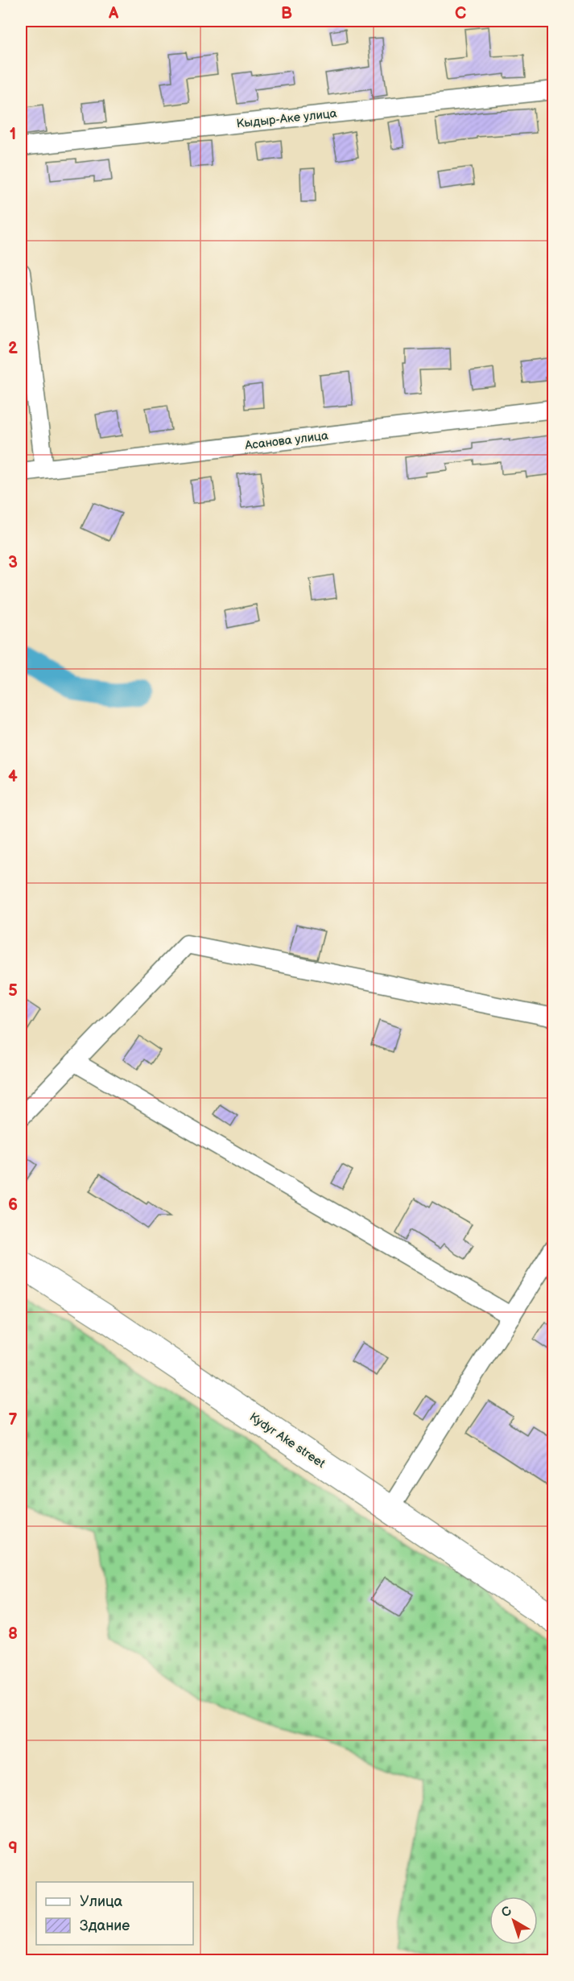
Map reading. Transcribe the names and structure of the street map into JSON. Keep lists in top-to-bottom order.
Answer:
{
  "streets": {
    "highway": ["Kydyr Ake street"],
    "street": ["Кыдыр-Аке улица", "Асанова улица"]
  },
  "legend": ["Улица", "Здание"],
  "north": "top left",
  "grid": {
    "columns": ["A", "B", "C"],
    "rows": [
      "1",
      "2",
      "3",
      "4",
      "5",
      "6",
      "7",
      "8",
      "9"
    ]
  }
}
